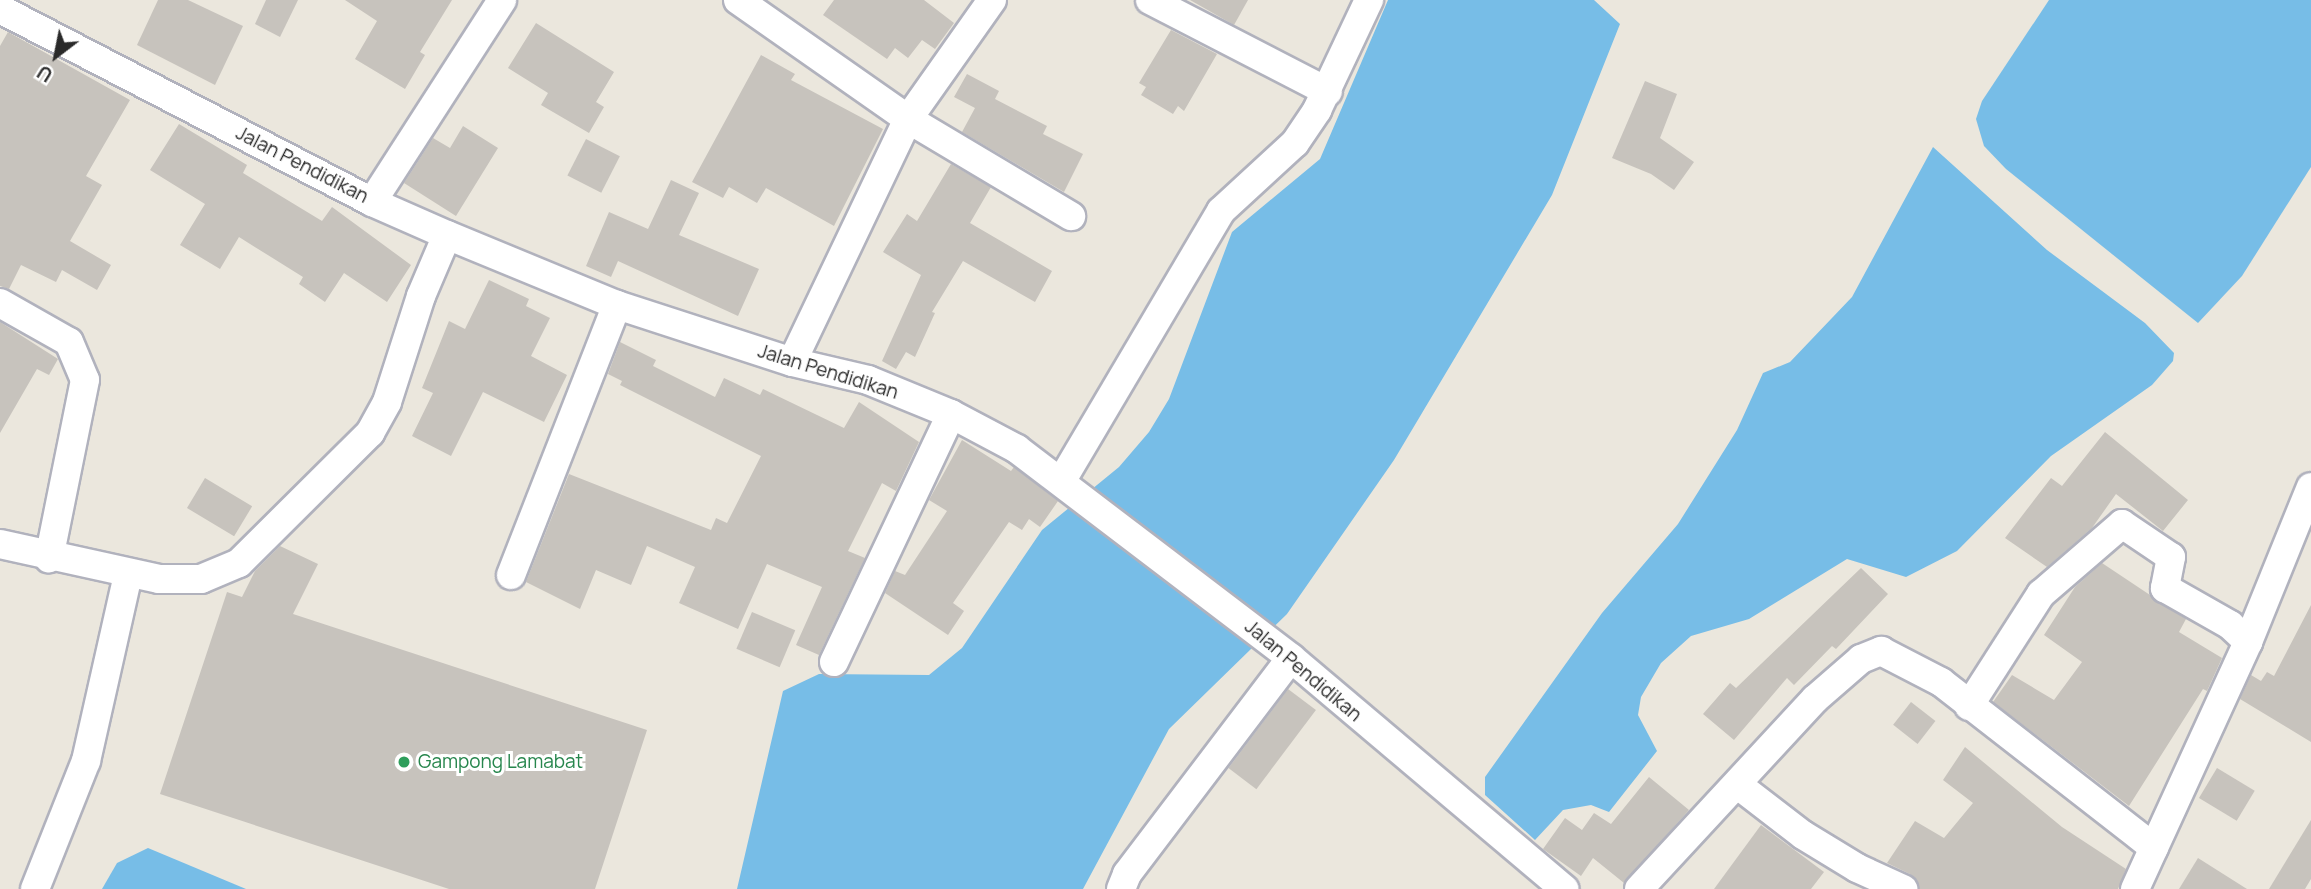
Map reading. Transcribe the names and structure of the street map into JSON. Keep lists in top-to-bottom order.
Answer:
{
  "streets": {
    "street": ["Jalan Pendidikan"]
  },
  "places": ["Gampong Lamabat"],
  "north": "bottom left"
}
